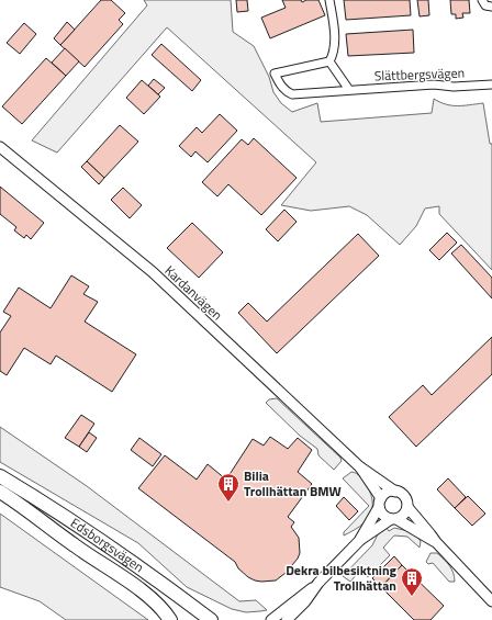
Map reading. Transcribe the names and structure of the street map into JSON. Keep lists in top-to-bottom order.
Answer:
{
  "streets": {
    "highway": ["Edsborgsvägen"],
    "street": ["Slättbergsvägen", "Kardanvägen"]
  },
  "places": {
    "building": ["Bilia Trollhättan BMW", "Dekra bilbesiktning Trollhättan"]
  }
}
